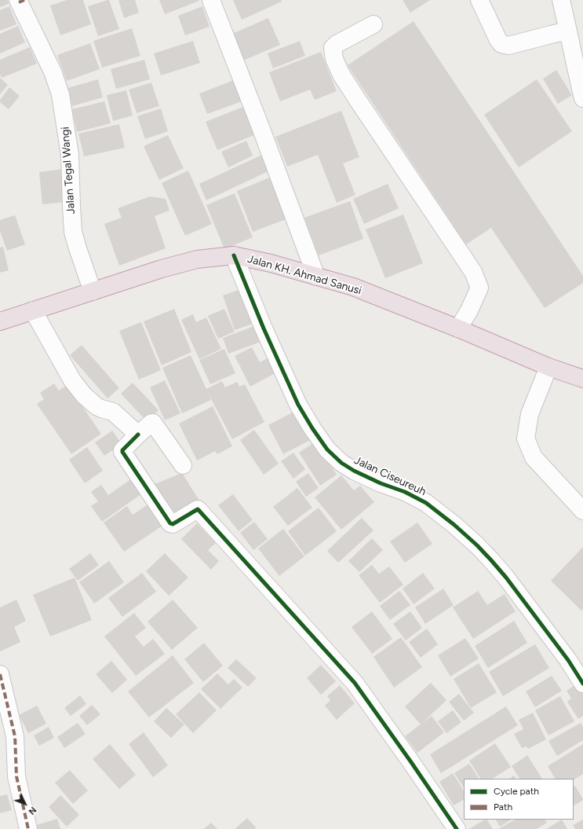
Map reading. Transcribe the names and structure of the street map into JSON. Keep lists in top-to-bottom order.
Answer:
{
  "streets": {
    "highway": ["Jalan KH. Ahmad Sanusi"],
    "street": ["Jalan Tegal Wangi", "Jalan Ciseureuh"]
  },
  "crossings": [
    ["Jalan Tegal Wangi", "Jalan KH. Ahmad Sanusi"],
    ["Jalan KH. Ahmad Sanusi", "Jalan Ciseureuh"]
  ],
  "legend": ["Cycle path", "Path"],
  "north": "bottom right"
}
